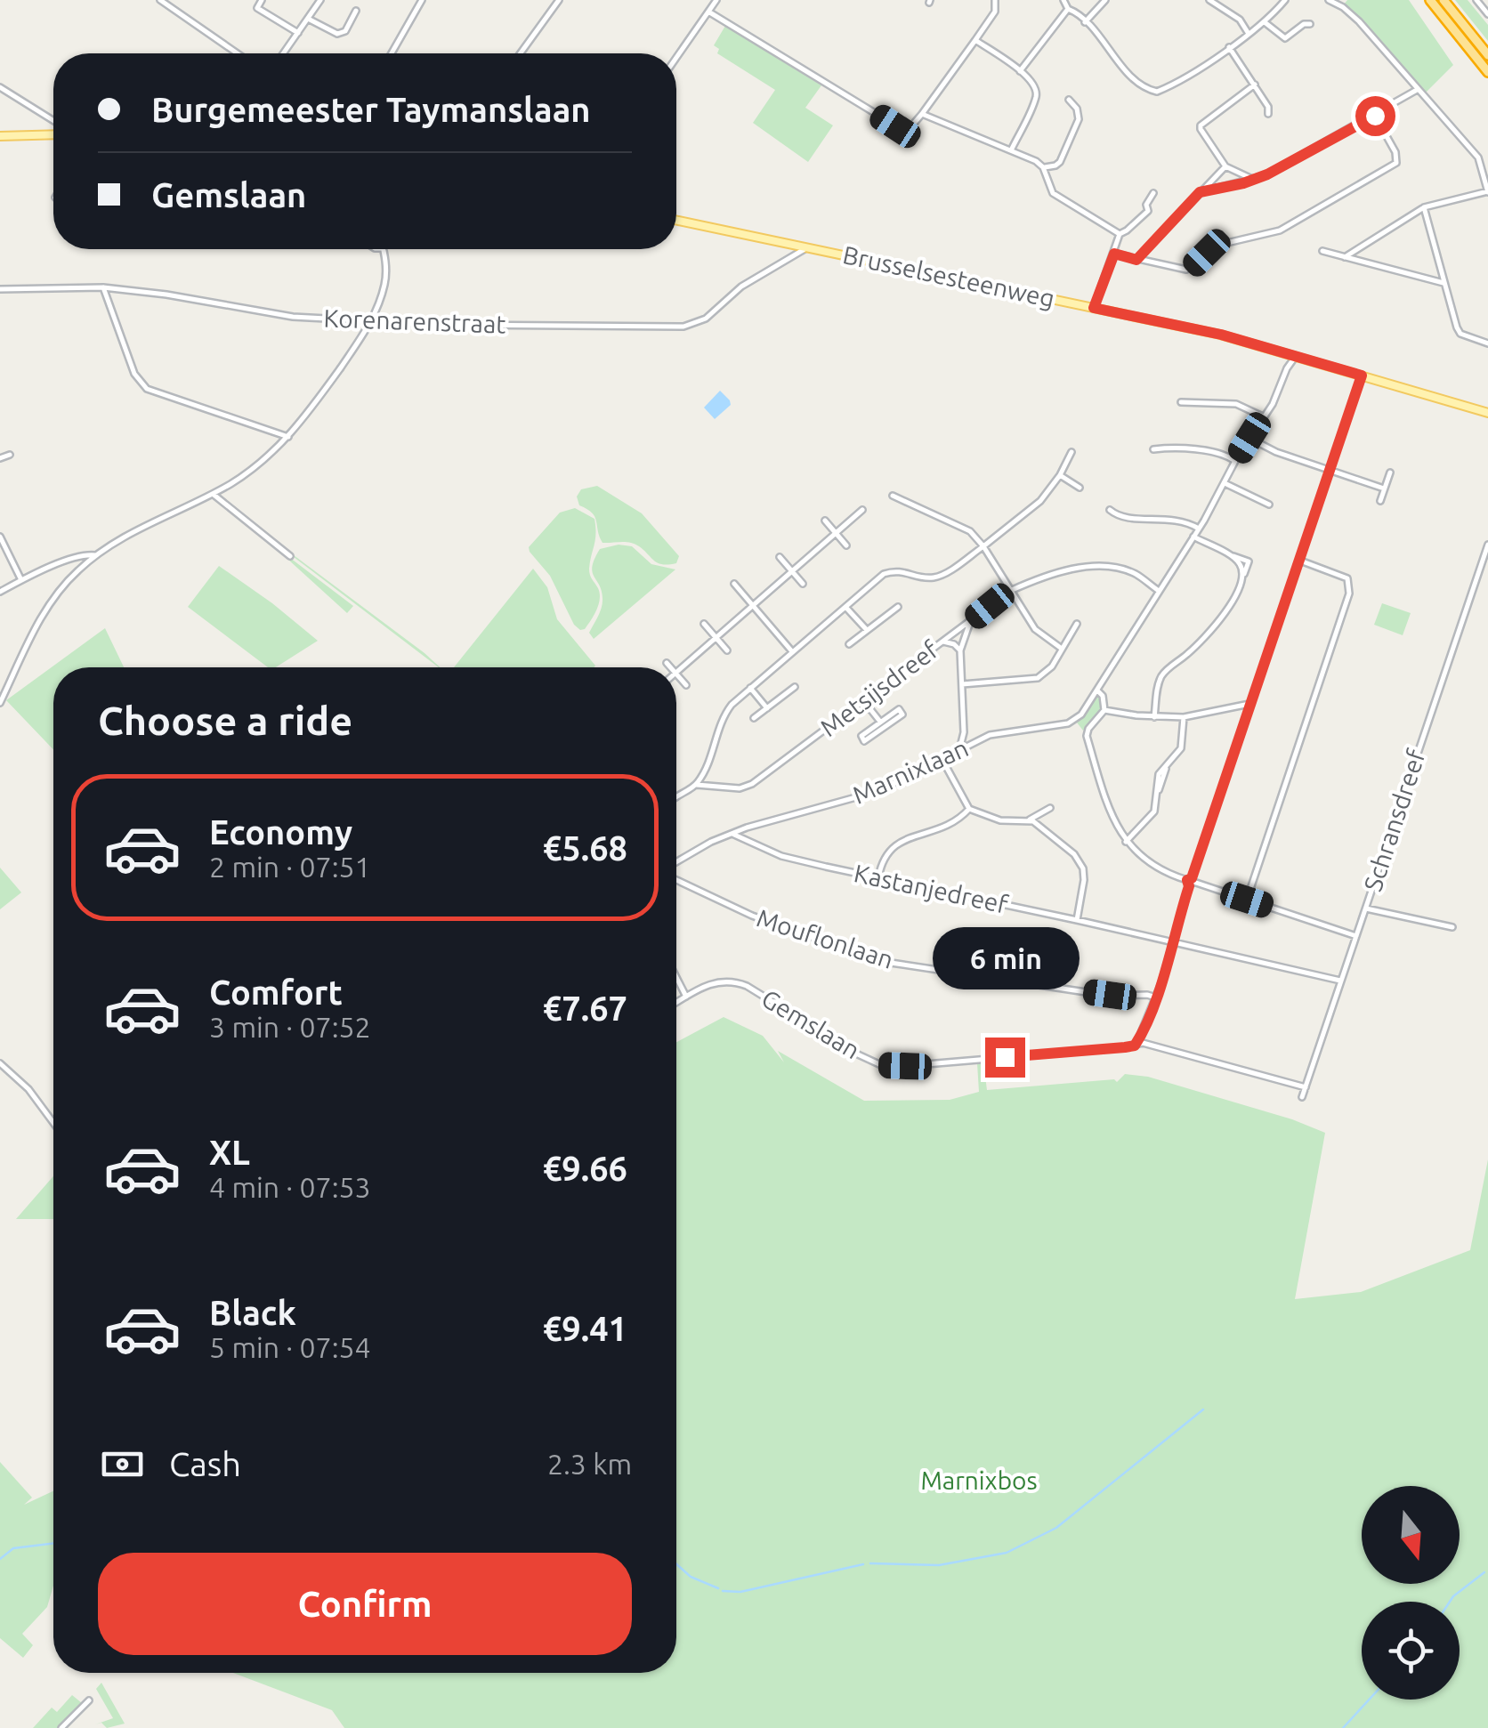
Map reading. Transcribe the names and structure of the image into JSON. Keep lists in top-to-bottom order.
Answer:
{
  "streets": {
    "main road": ["Brusselsesteenweg"],
    "street": [
      "Korenarenstraat",
      "Metsijsdreef",
      "Marnixlaan",
      "Schransdreef",
      "Kastanjedreef",
      "Mouflonlaan",
      "Gemslaan"
    ]
  },
  "crossings": [
    ["Brusselsesteenweg", "Korenarenstraat"],
    ["Brusselsesteenweg", "Marnixlaan"],
    ["Metsijsdreef", "Marnixlaan"],
    ["Marnixlaan", "Kastanjedreef"],
    ["Schransdreef", "Kastanjedreef"],
    ["Schransdreef", "Gemslaan"]
  ],
  "parks": ["Marnixbos"],
  "north": "bottom",
  "page": {
    "banner": ["Burgemeester Taymanslaan", "Gemslaan"],
    "heading": "Choose a ride",
    "list": [
      {
        "name": "Economy",
        "note": "2 min · 07:51",
        "value": "€5.68"
      },
      {
        "name": "Comfort",
        "note": "3 min · 07:52",
        "value": "€7.67"
      },
      {
        "name": "XL",
        "note": "4 min · 07:53",
        "value": "€9.66"
      },
      {
        "name": "Black",
        "note": "5 min · 07:54",
        "value": "€9.41"
      }
    ],
    "bubble": "6 min",
    "pay": ["Cash", "2.3 km"],
    "buttons": "Confirm"
  }
}
